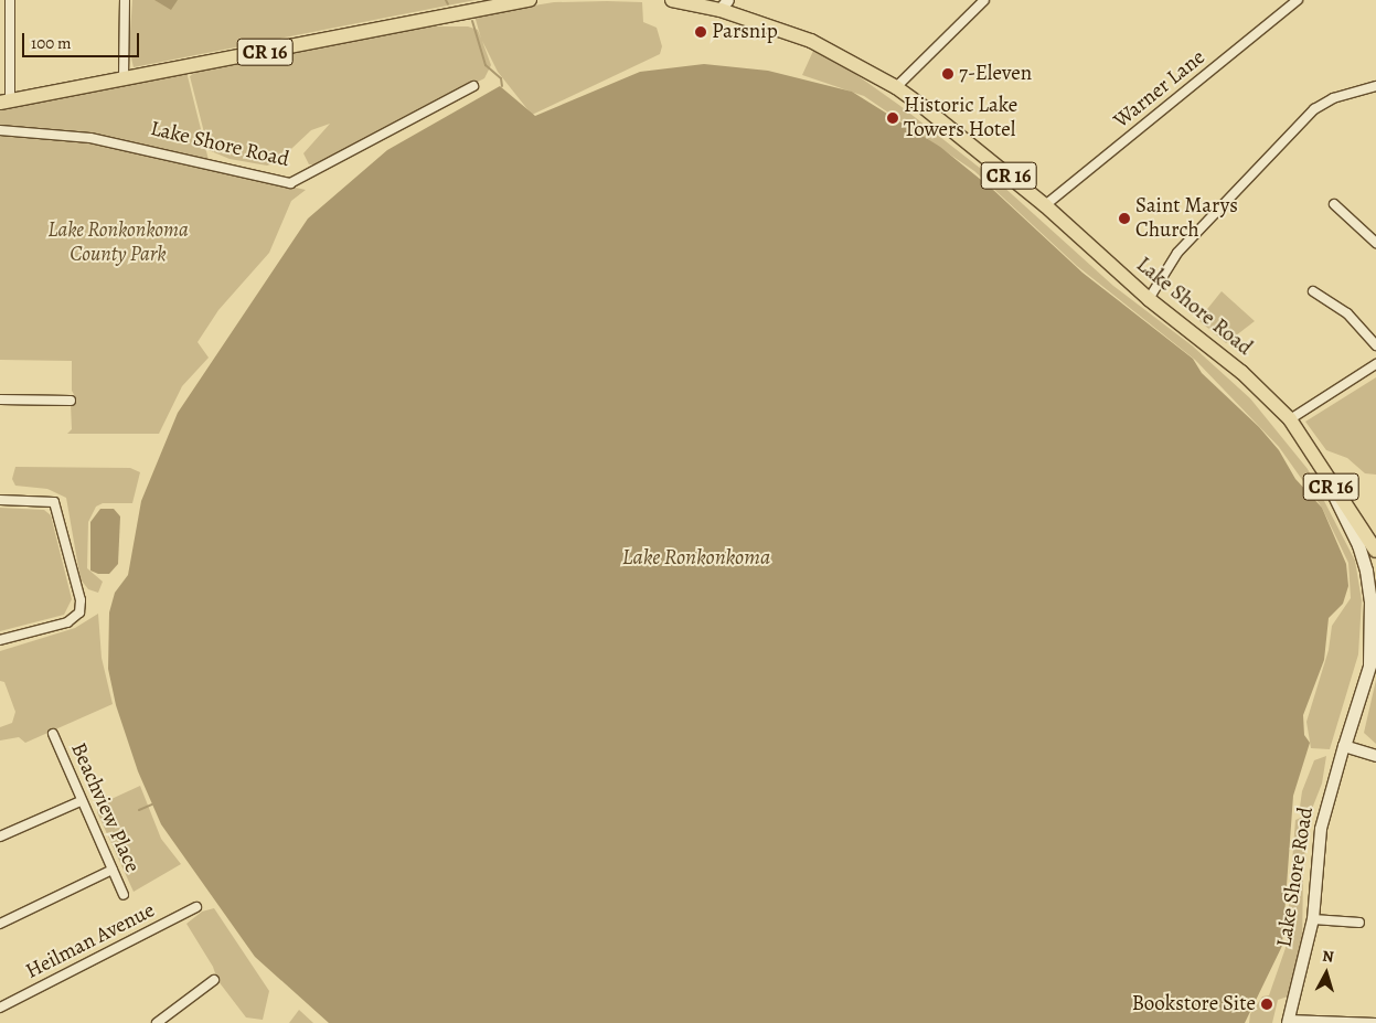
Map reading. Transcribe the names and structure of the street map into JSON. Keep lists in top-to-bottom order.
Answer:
{
  "streets": {
    "main road": ["CR 16", "Lake Shore Road"],
    "street": ["Warner Lane", "Beachview Place", "Heilman Avenue"]
  },
  "crossings": [
    ["CR 16", "Lake Shore Road"],
    ["Warner Lane", "Lake Shore Road"]
  ],
  "water": ["Lake Ronkonkoma"],
  "parks": ["Lake Ronkonkoma County Park"],
  "places": [
    "Parsnip",
    "7-Eleven",
    "Historic Lake Towers Hotel",
    "Saint Marys Church",
    "Bookstore Site"
  ],
  "scale_bar": "100 m",
  "north": "top"
}
